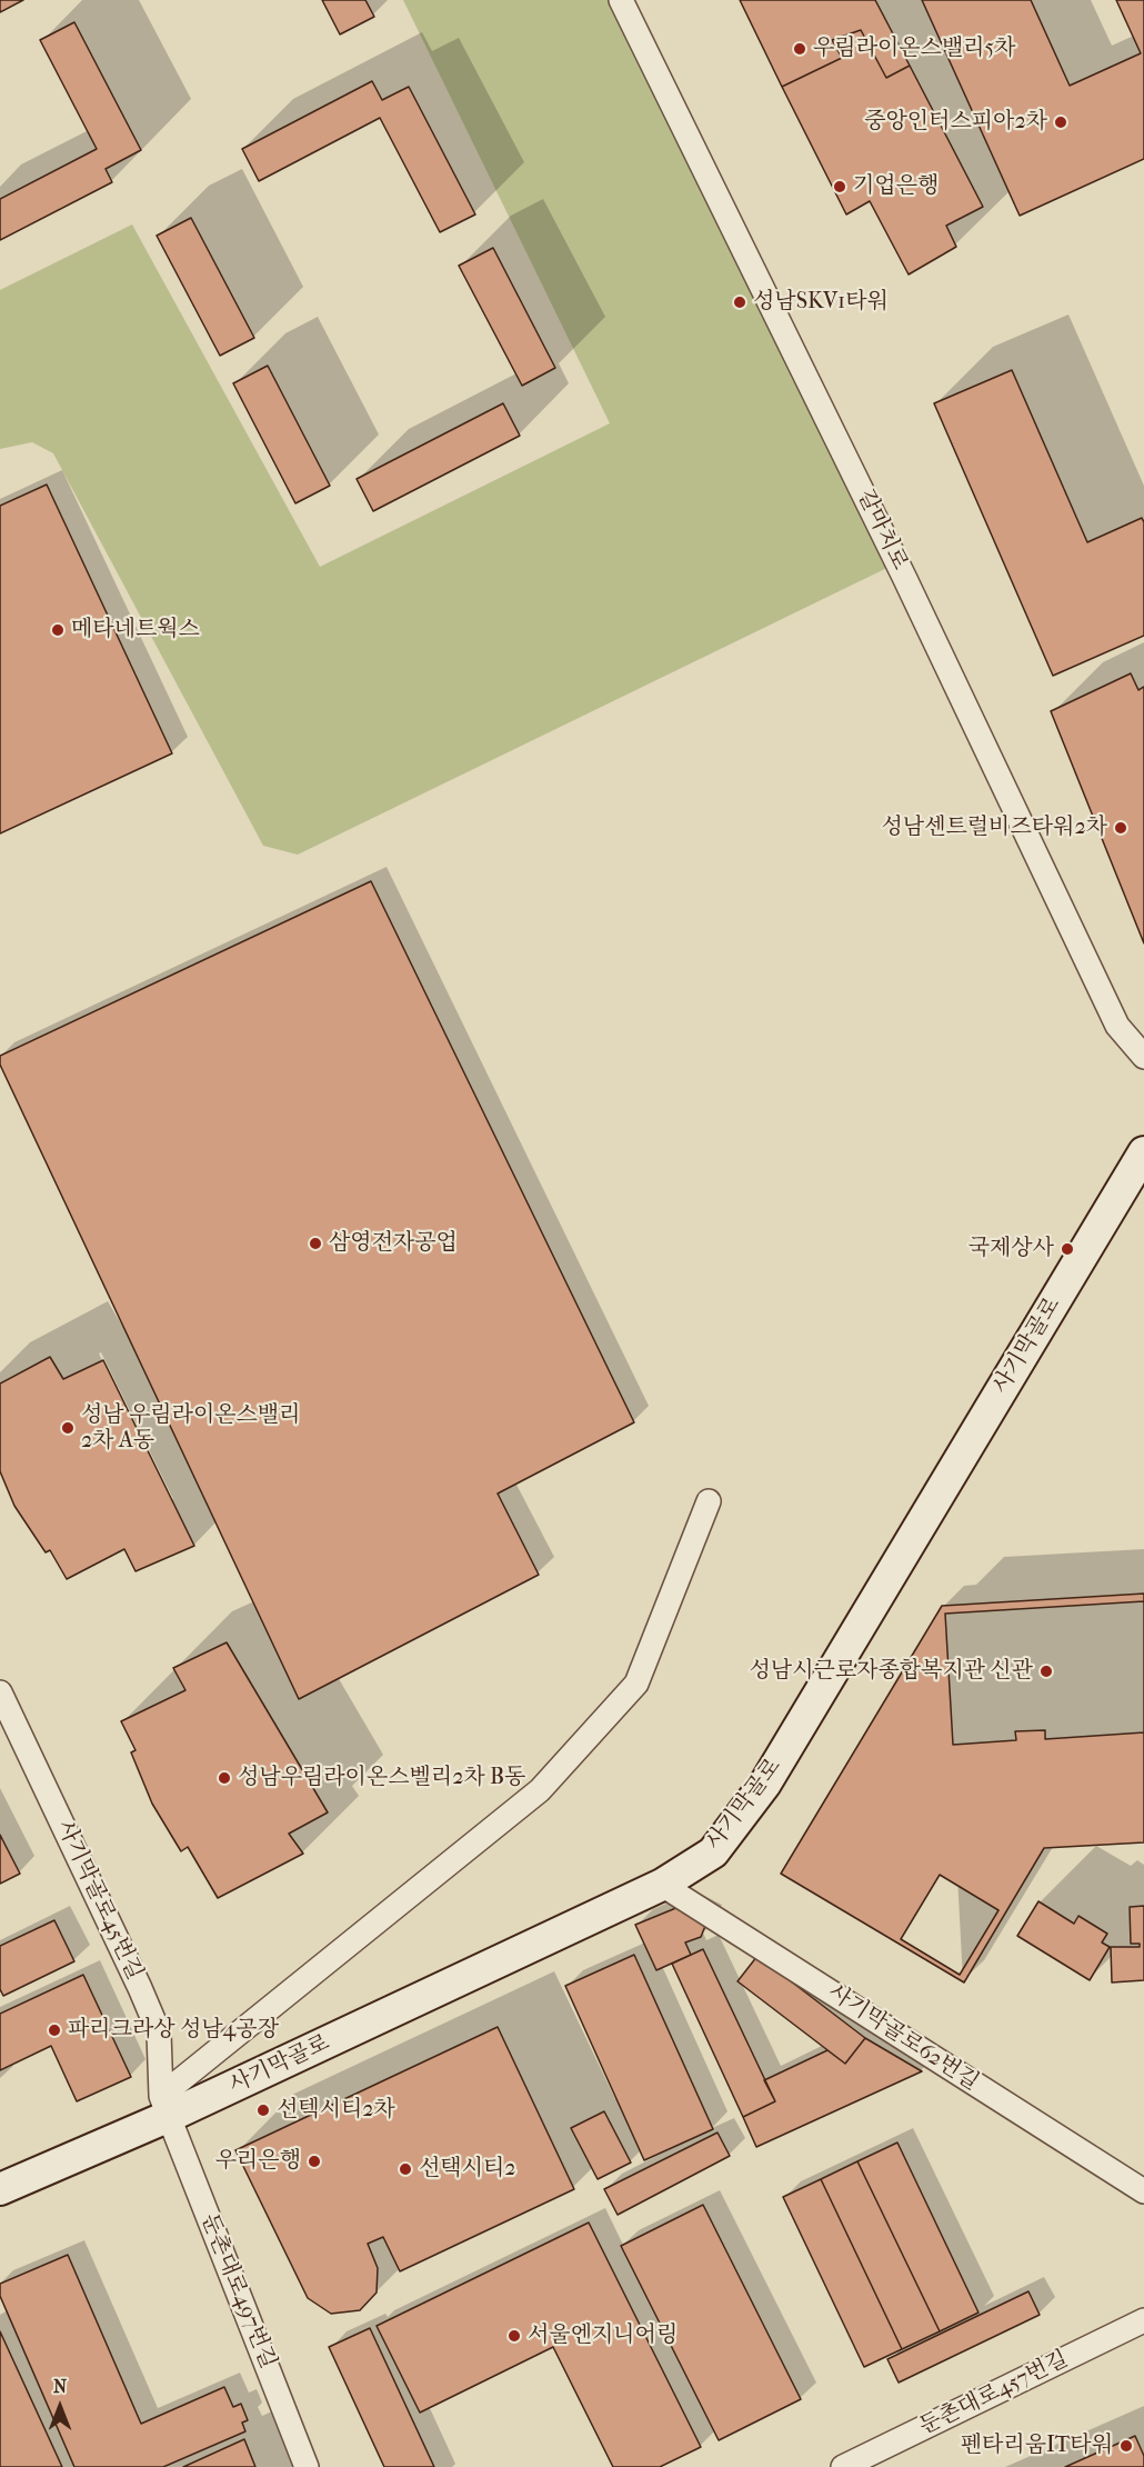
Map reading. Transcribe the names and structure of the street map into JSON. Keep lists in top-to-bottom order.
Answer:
{
  "streets": {
    "street": [
      "갈마치로",
      "사기막골로",
      "사기막골로45번길",
      "사기막골로62번길",
      "둔촌대로497번길",
      "둔촌대로457번길"
    ]
  },
  "crossings": [
    ["사기막골로", "사기막골로45번길"],
    ["사기막골로", "사기막골로62번길"],
    ["사기막골로", "둔촌대로497번길"],
    ["사기막골로45번길", "둔촌대로497번길"]
  ],
  "places": [
    "우림라이온스밸리5차",
    "중앙인터스피아2차",
    "기업은행",
    "성남SKV1타워",
    "메타네트웍스",
    "성남센트럴비즈타워2차",
    "삼영전자공업",
    "국제상사",
    "성남 우림라이온스밸리 2차 A동",
    "성남시근로자종합복지관 신관",
    "성남우림라이온스벨리2차 B동",
    "파리크라상 성남4공장",
    "선텍시티2차",
    "우리은행",
    "선택시티2",
    "서울엔지니어링",
    "펜타리움IT타워"
  ],
  "north": "top"
}
